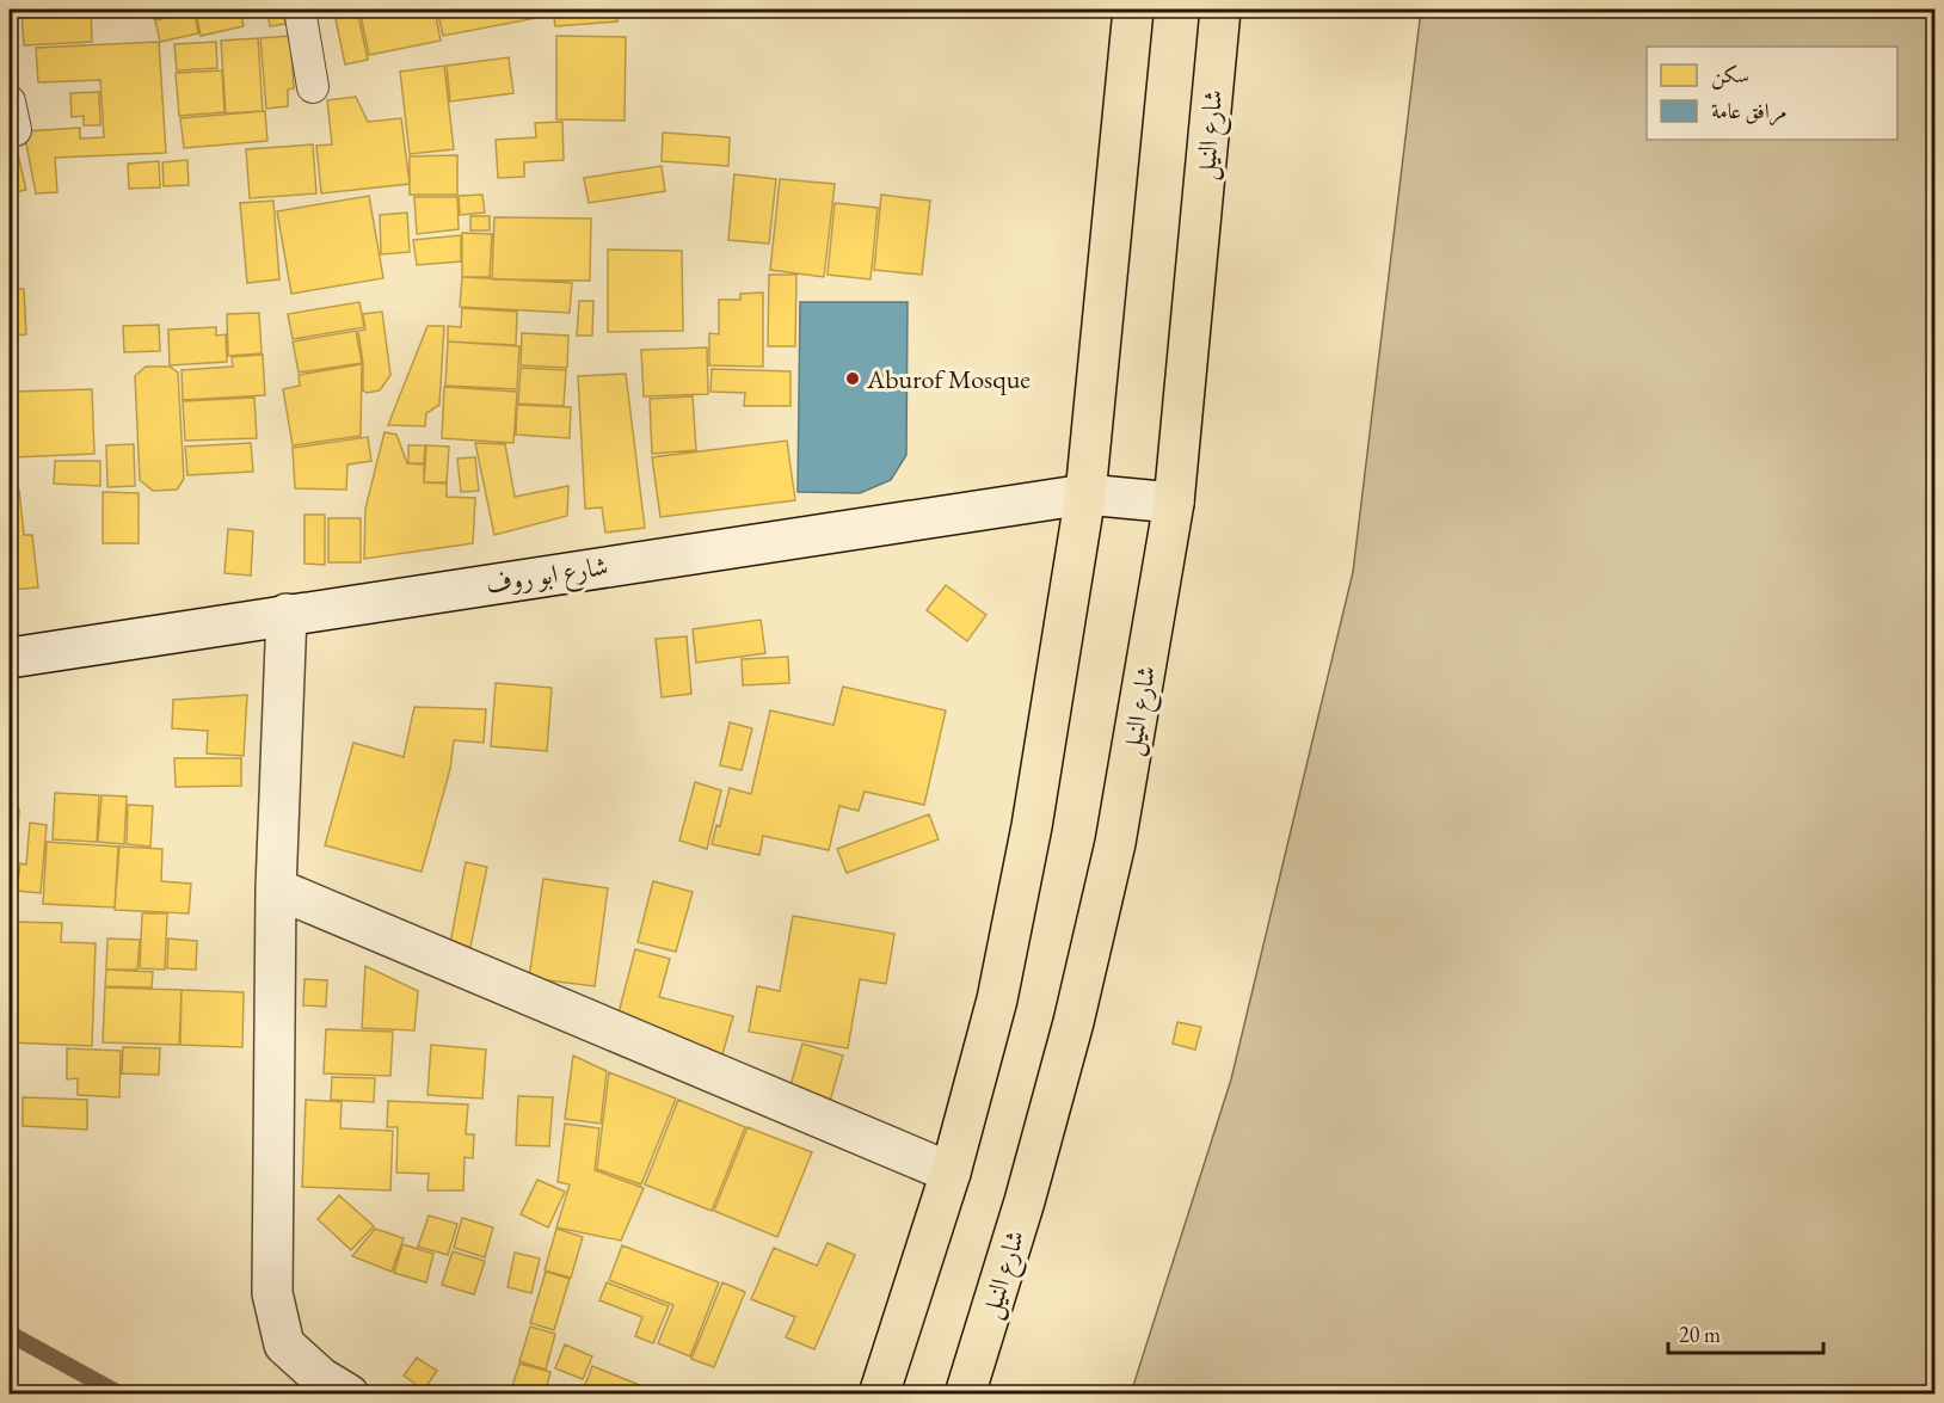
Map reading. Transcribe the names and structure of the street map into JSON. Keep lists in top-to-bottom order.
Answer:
{
  "streets": {
    "main road": ["شارع النيل"],
    "street": ["شارع ابو روف"]
  },
  "crossings": [
    ["شارع النيل", "شارع ابو روف"]
  ],
  "places": ["Aburof Mosque"],
  "legend": ["سكن", "مرافق عامة"],
  "scale_bar": "20 m"
}
